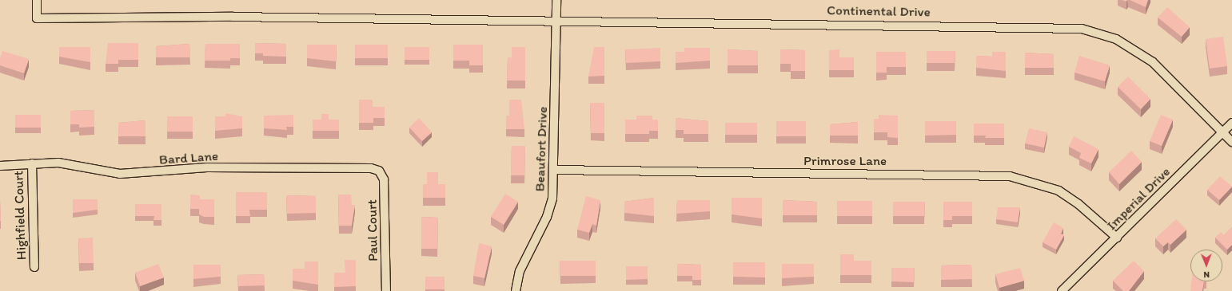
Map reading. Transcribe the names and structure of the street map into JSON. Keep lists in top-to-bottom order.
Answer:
{
  "streets": {
    "street": [
      "Continental Drive",
      "Beaufort Drive",
      "Bard Lane",
      "Primrose Lane",
      "Imperial Drive",
      "Highfield Court",
      "Paul Court"
    ]
  },
  "crossings": [
    ["Continental Drive", "Beaufort Drive"],
    ["Continental Drive", "Imperial Drive"],
    ["Beaufort Drive", "Primrose Lane"],
    ["Bard Lane", "Highfield Court"],
    ["Bard Lane", "Paul Court"],
    ["Primrose Lane", "Imperial Drive"]
  ],
  "north": "bottom"
}
